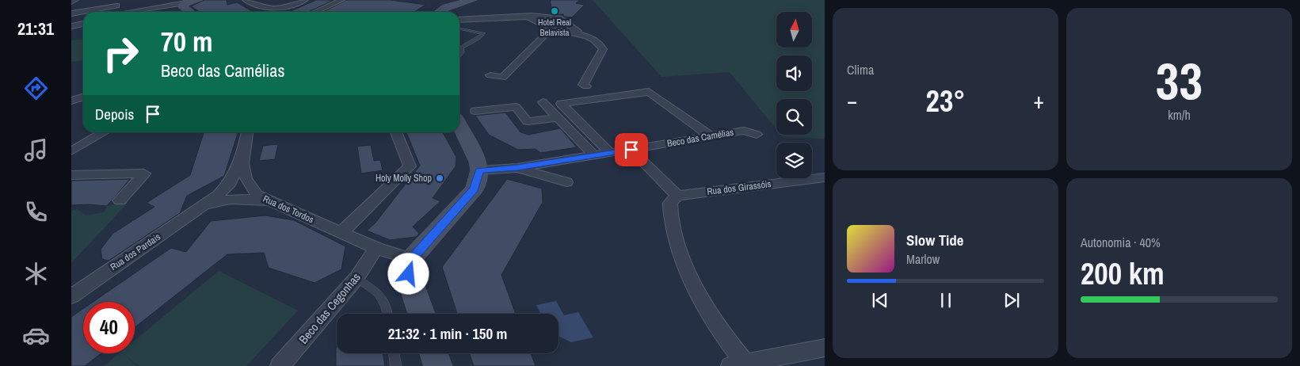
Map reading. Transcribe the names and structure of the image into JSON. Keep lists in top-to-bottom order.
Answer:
{
  "streets": {
    "street": [
      "Beco das Camélias",
      "Rua dos Girassóis",
      "Rua dos Tordos",
      "Rua dos Pardais",
      "Beco das Cegonhas"
    ]
  },
  "crossings": [
    ["Rua dos Tordos", "Rua dos Pardais"],
    ["Rua dos Tordos", "Beco das Cegonhas"]
  ],
  "places": ["Hotel Real Belavista", "Holy Molly Shop"],
  "north": "top",
  "page": {
    "tabs": "21:31",
    "tile": [
      "Clima",
      ["33", "km/h"],
      ["Autonomia · 40%", "200 km"]
    ],
    "turn": ["70 m", "Beco das Camélias"],
    "heat": ["−", "23°", "+"],
    "then": "Depois",
    "song": ["Slow Tide", "Marlow"],
    "limit": "40",
    "trip": "21:32 · 1 min · 150 m"
  }
}
